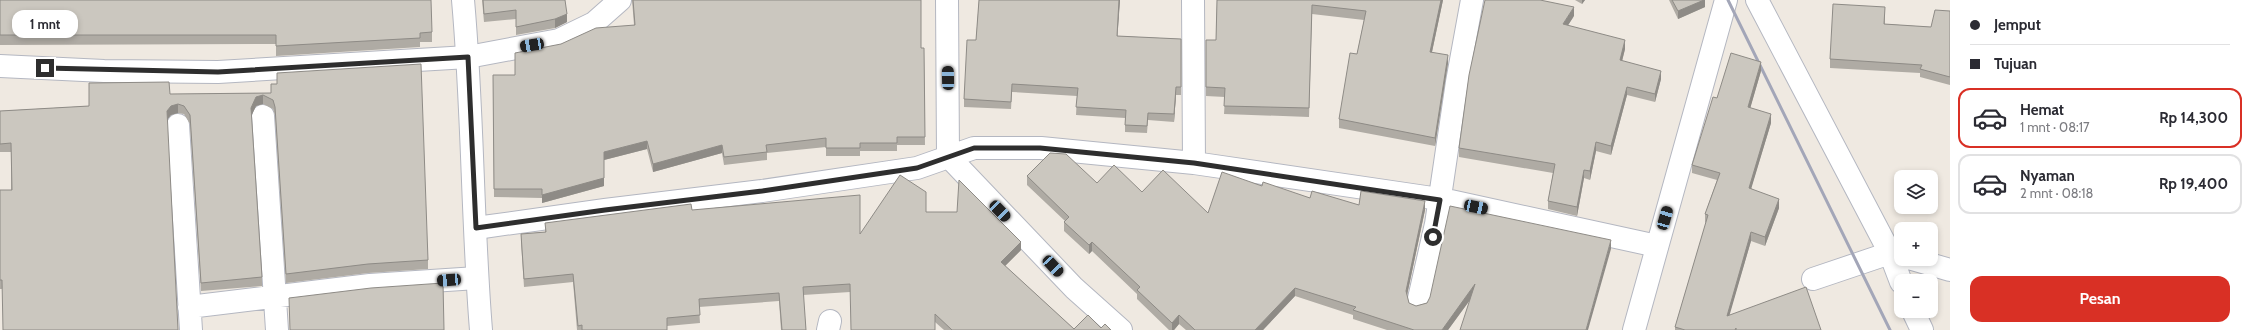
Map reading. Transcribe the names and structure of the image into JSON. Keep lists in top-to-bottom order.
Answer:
{
  "page": {
    "banner": ["Jemput", "Tujuan"],
    "bubble": "1 mnt",
    "list": [
      {
        "name": "Hemat",
        "note": "1 mnt · 08:17",
        "value": "Rp 14,300"
      },
      {
        "name": "Nyaman",
        "note": "2 mnt · 08:18",
        "value": "Rp 19,400"
      }
    ],
    "map_buttons": ["+", "−"],
    "buttons": "Pesan"
  }
}
